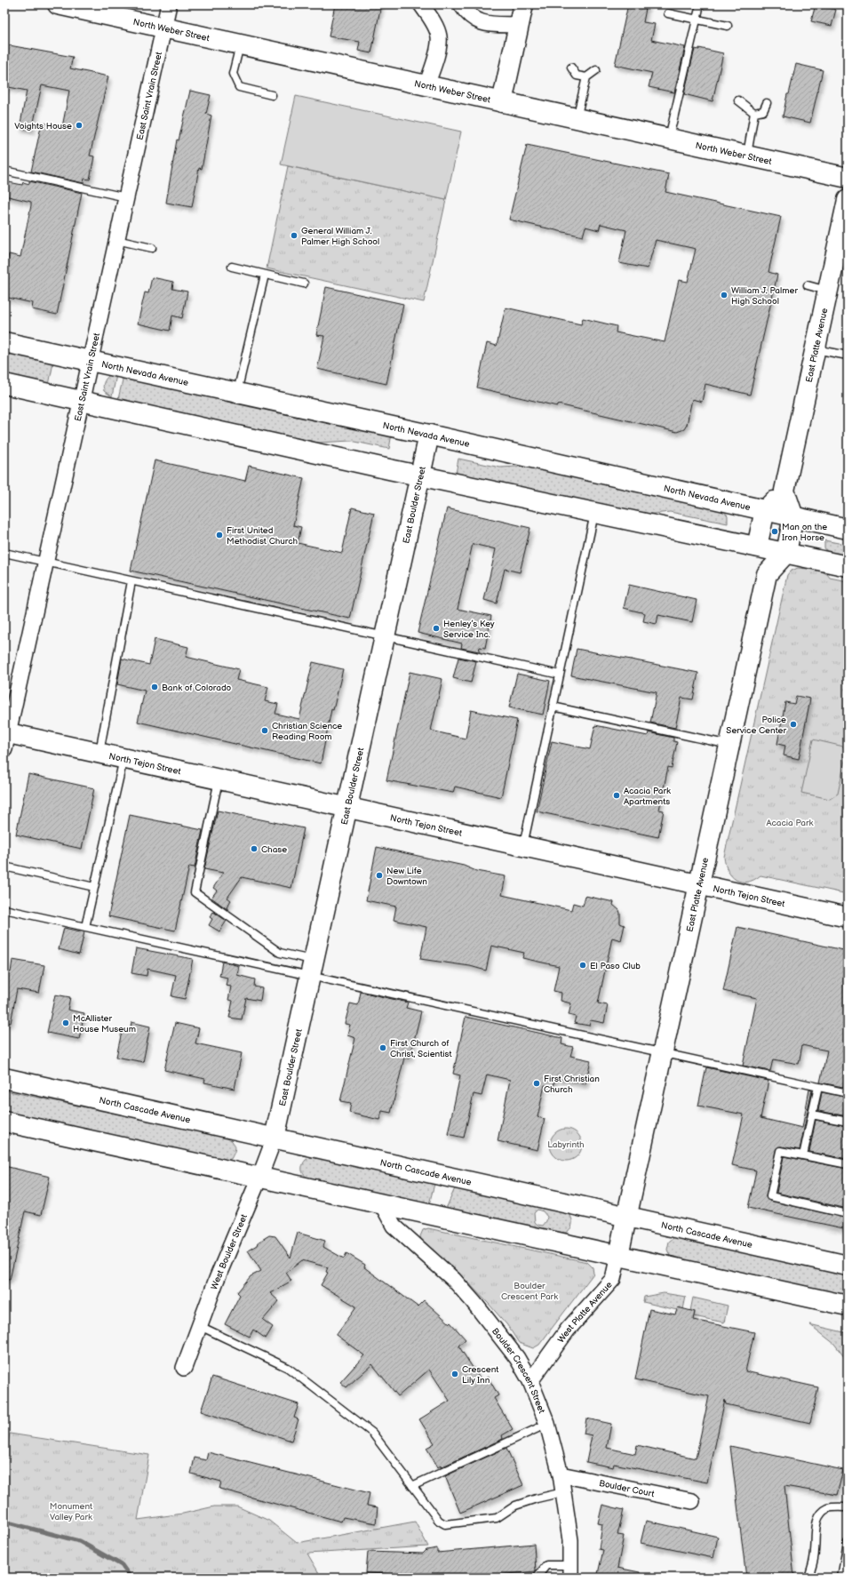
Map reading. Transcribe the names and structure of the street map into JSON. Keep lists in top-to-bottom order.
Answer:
{
  "streets": {
    "main road": [
      "North Weber Street",
      "East Platte Avenue",
      "North Nevada Avenue",
      "East Boulder Street",
      "North Tejon Street",
      "North Cascade Avenue",
      "West Platte Avenue"
    ],
    "street": [
      "East Saint Vrain Street",
      "West Boulder Street",
      "Boulder Crescent Street",
      "Boulder Court"
    ]
  },
  "crossings": [
    ["North Weber Street", "East Saint Vrain Street"],
    ["East Saint Vrain Street", "North Nevada Avenue"],
    ["East Saint Vrain Street", "North Tejon Street"],
    ["East Platte Avenue", "North Tejon Street"],
    ["East Platte Avenue", "North Cascade Avenue"],
    ["East Platte Avenue", "West Platte Avenue"],
    ["North Nevada Avenue", "East Boulder Street"],
    ["East Boulder Street", "North Tejon Street"],
    ["East Boulder Street", "North Cascade Avenue"],
    ["East Boulder Street", "West Boulder Street"],
    ["North Cascade Avenue", "West Boulder Street"],
    ["North Cascade Avenue", "West Platte Avenue"],
    ["West Platte Avenue", "Boulder Crescent Street"],
    ["Boulder Crescent Street", "Boulder Court"]
  ],
  "parks": [
    "Acacia Park",
    "Labyrinth",
    "Boulder Crescent Park",
    "Monument Valley Park"
  ],
  "places": [
    "Voights House",
    "General William J. Palmer High School",
    "William J. Palmer High School",
    "Man on the Iron Horse",
    "First United Methodist Church",
    "Henley’s Key Service Inc.",
    "Bank of Colorado",
    "Police Service Center",
    "Christian Science Reading Room",
    "Acacia Park Apartments",
    "Chase",
    "New Life Downtown",
    "El Paso Club",
    "McAllister House Museum",
    "First Church of Christ, Scientist",
    "First Christian Church",
    "Crescent Lily Inn"
  ]
}
